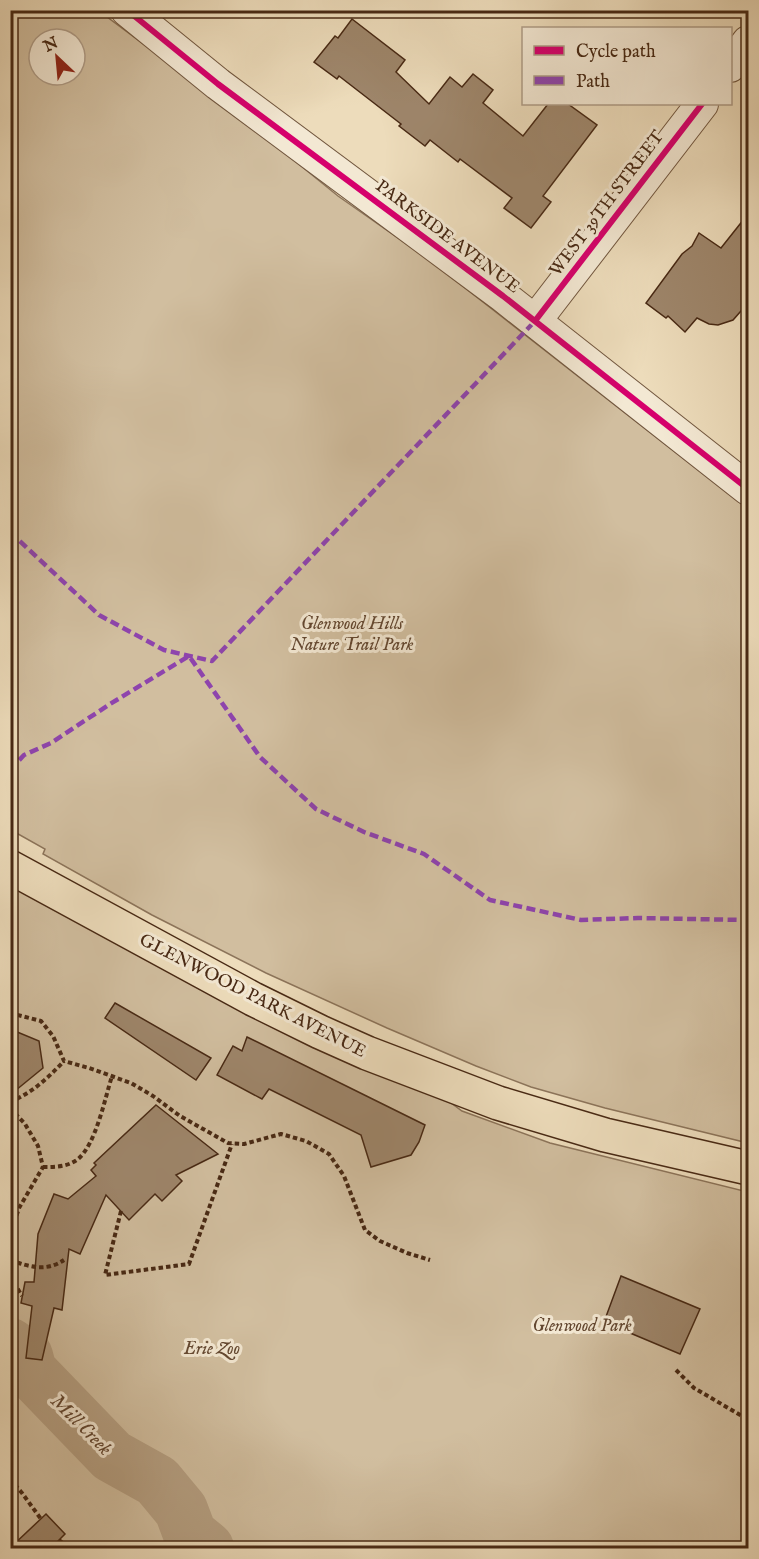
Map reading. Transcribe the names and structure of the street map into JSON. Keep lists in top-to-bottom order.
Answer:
{
  "streets": {
    "main road": ["GLENWOOD PARK AVENUE"],
    "street": ["WEST 39TH STREET", "PARKSIDE AVENUE"]
  },
  "crossings": [
    ["WEST 39TH STREET", "PARKSIDE AVENUE"]
  ],
  "water": ["Mill Creek"],
  "parks": ["Glenwood Hills Nature Trail Park", "Glenwood Park", "Erie Zoo"],
  "legend": ["Cycle path", "Path"],
  "north": "top left"
}
